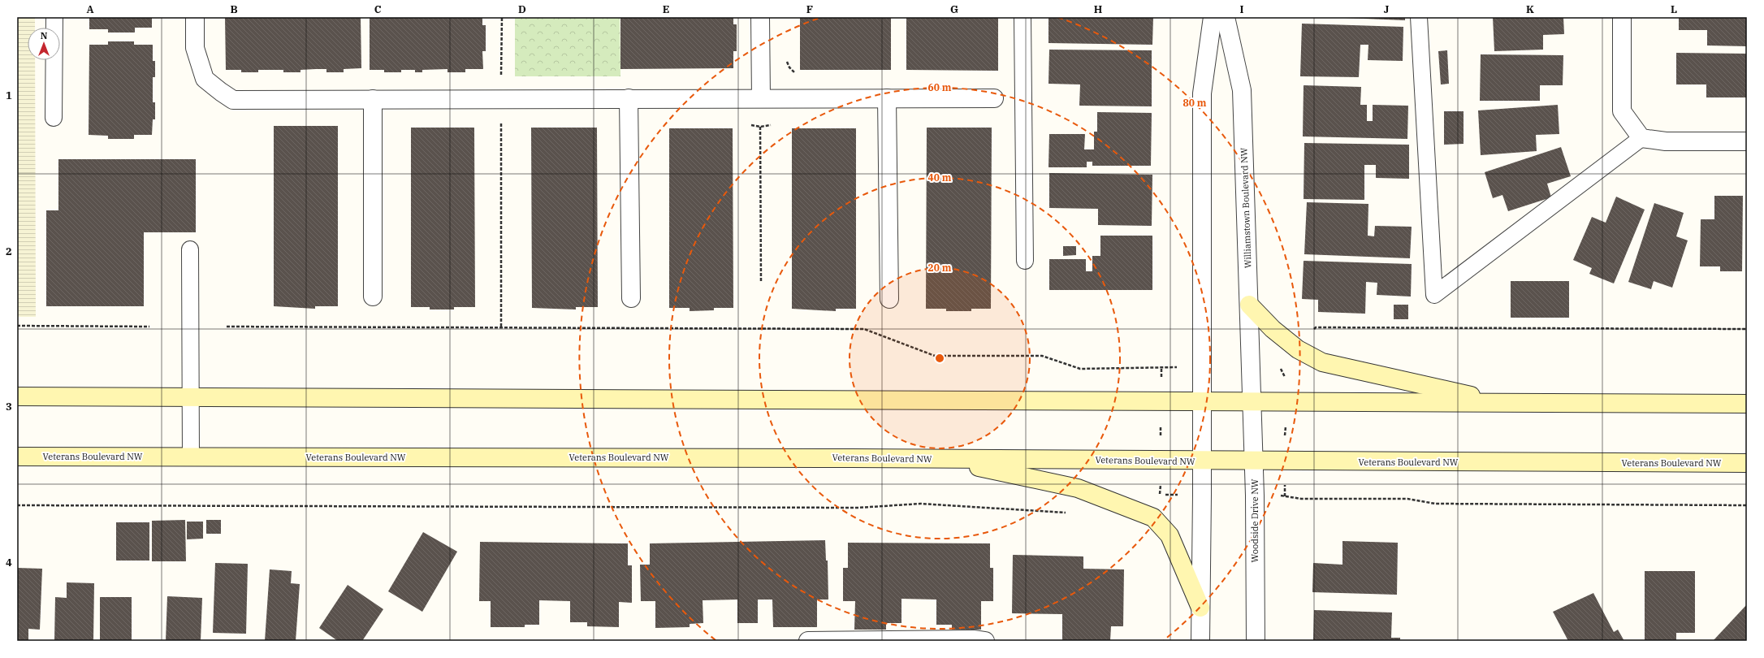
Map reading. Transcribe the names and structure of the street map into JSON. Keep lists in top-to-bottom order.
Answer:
{
  "streets": {
    "main road": ["Veterans Boulevard NW"],
    "street": ["Williamstown Boulevard NW", "Woodside Drive NW"]
  },
  "crossings": [
    ["Williamstown Boulevard NW", "Woodside Drive NW"],
    ["Veterans Boulevard NW", "Woodside Drive NW"]
  ],
  "north": "top",
  "grid": {
    "columns": [
      "A",
      "B",
      "C",
      "D",
      "E",
      "F",
      "G",
      "H",
      "I",
      "J",
      "K",
      "L"
    ],
    "rows": [
      "1",
      "2",
      "3",
      "4"
    ]
  },
  "rings": [
    "60 m",
    "80 m",
    "40 m",
    "20 m"
  ]
}
